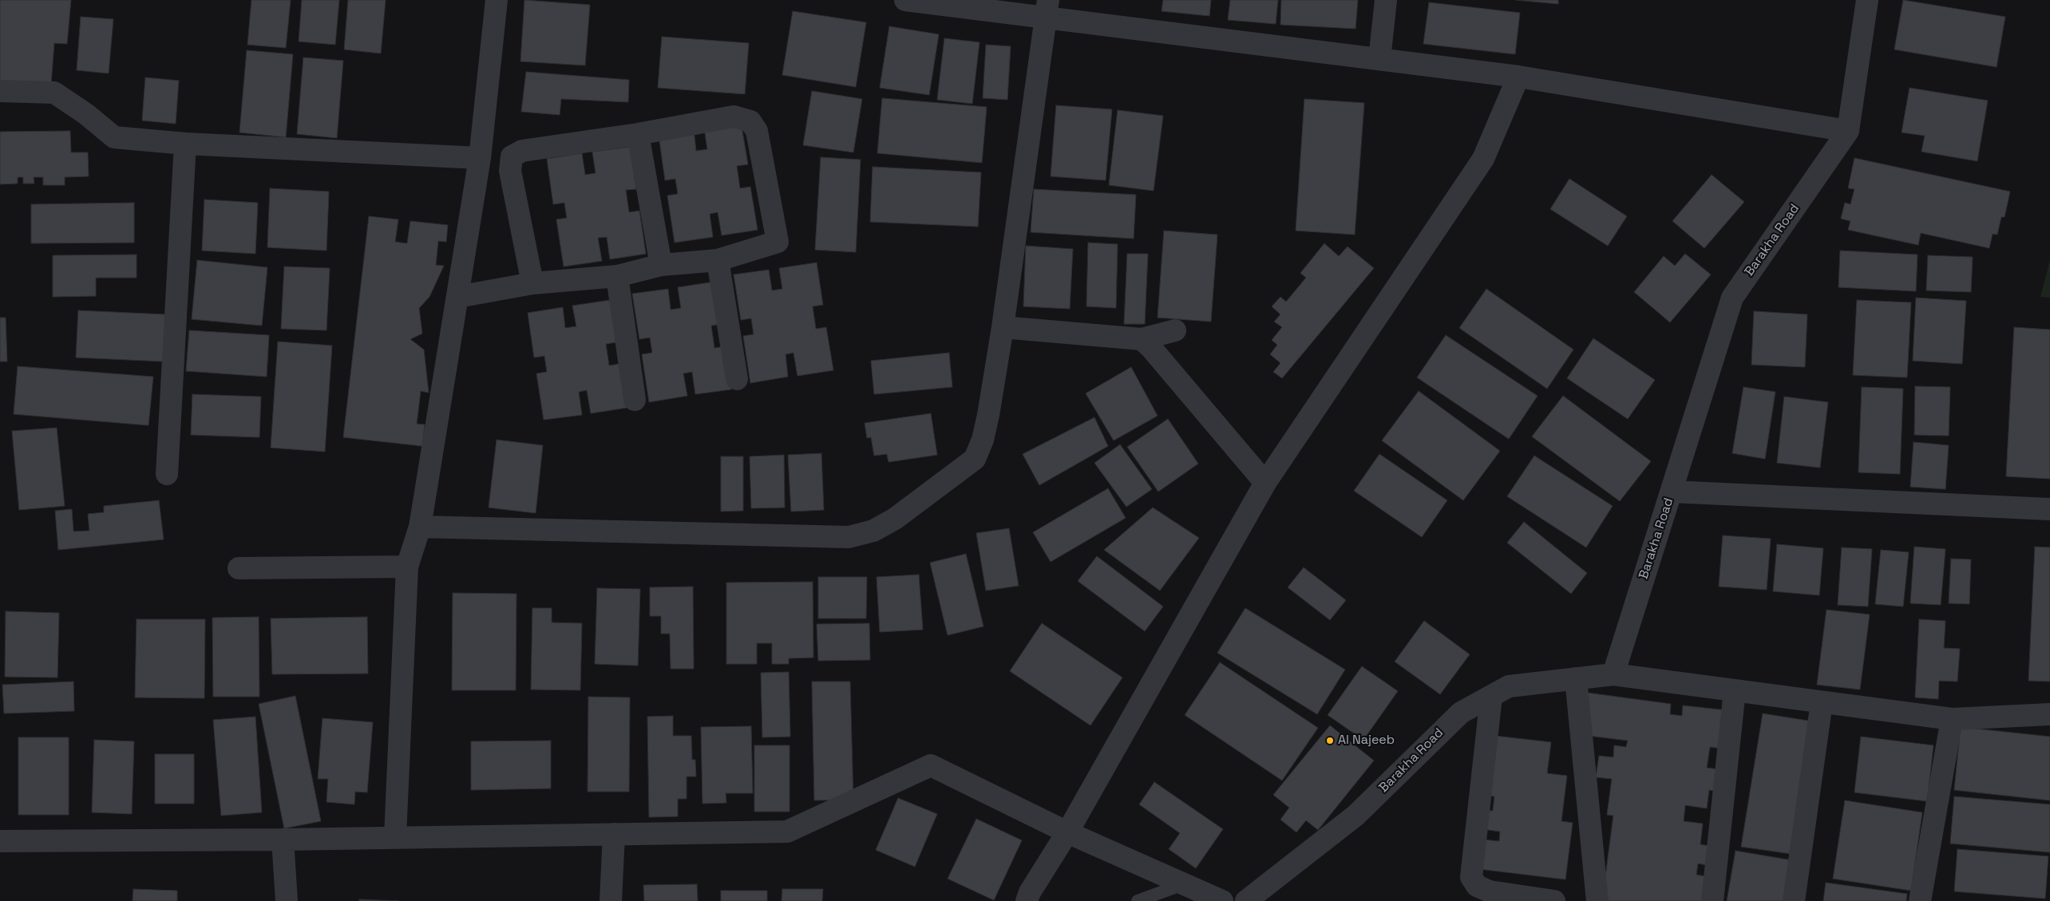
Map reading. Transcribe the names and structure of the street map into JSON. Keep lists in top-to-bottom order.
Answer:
{
  "streets": {
    "street": ["Barakha Road"]
  },
  "places": ["Al Najeeb"]
}
